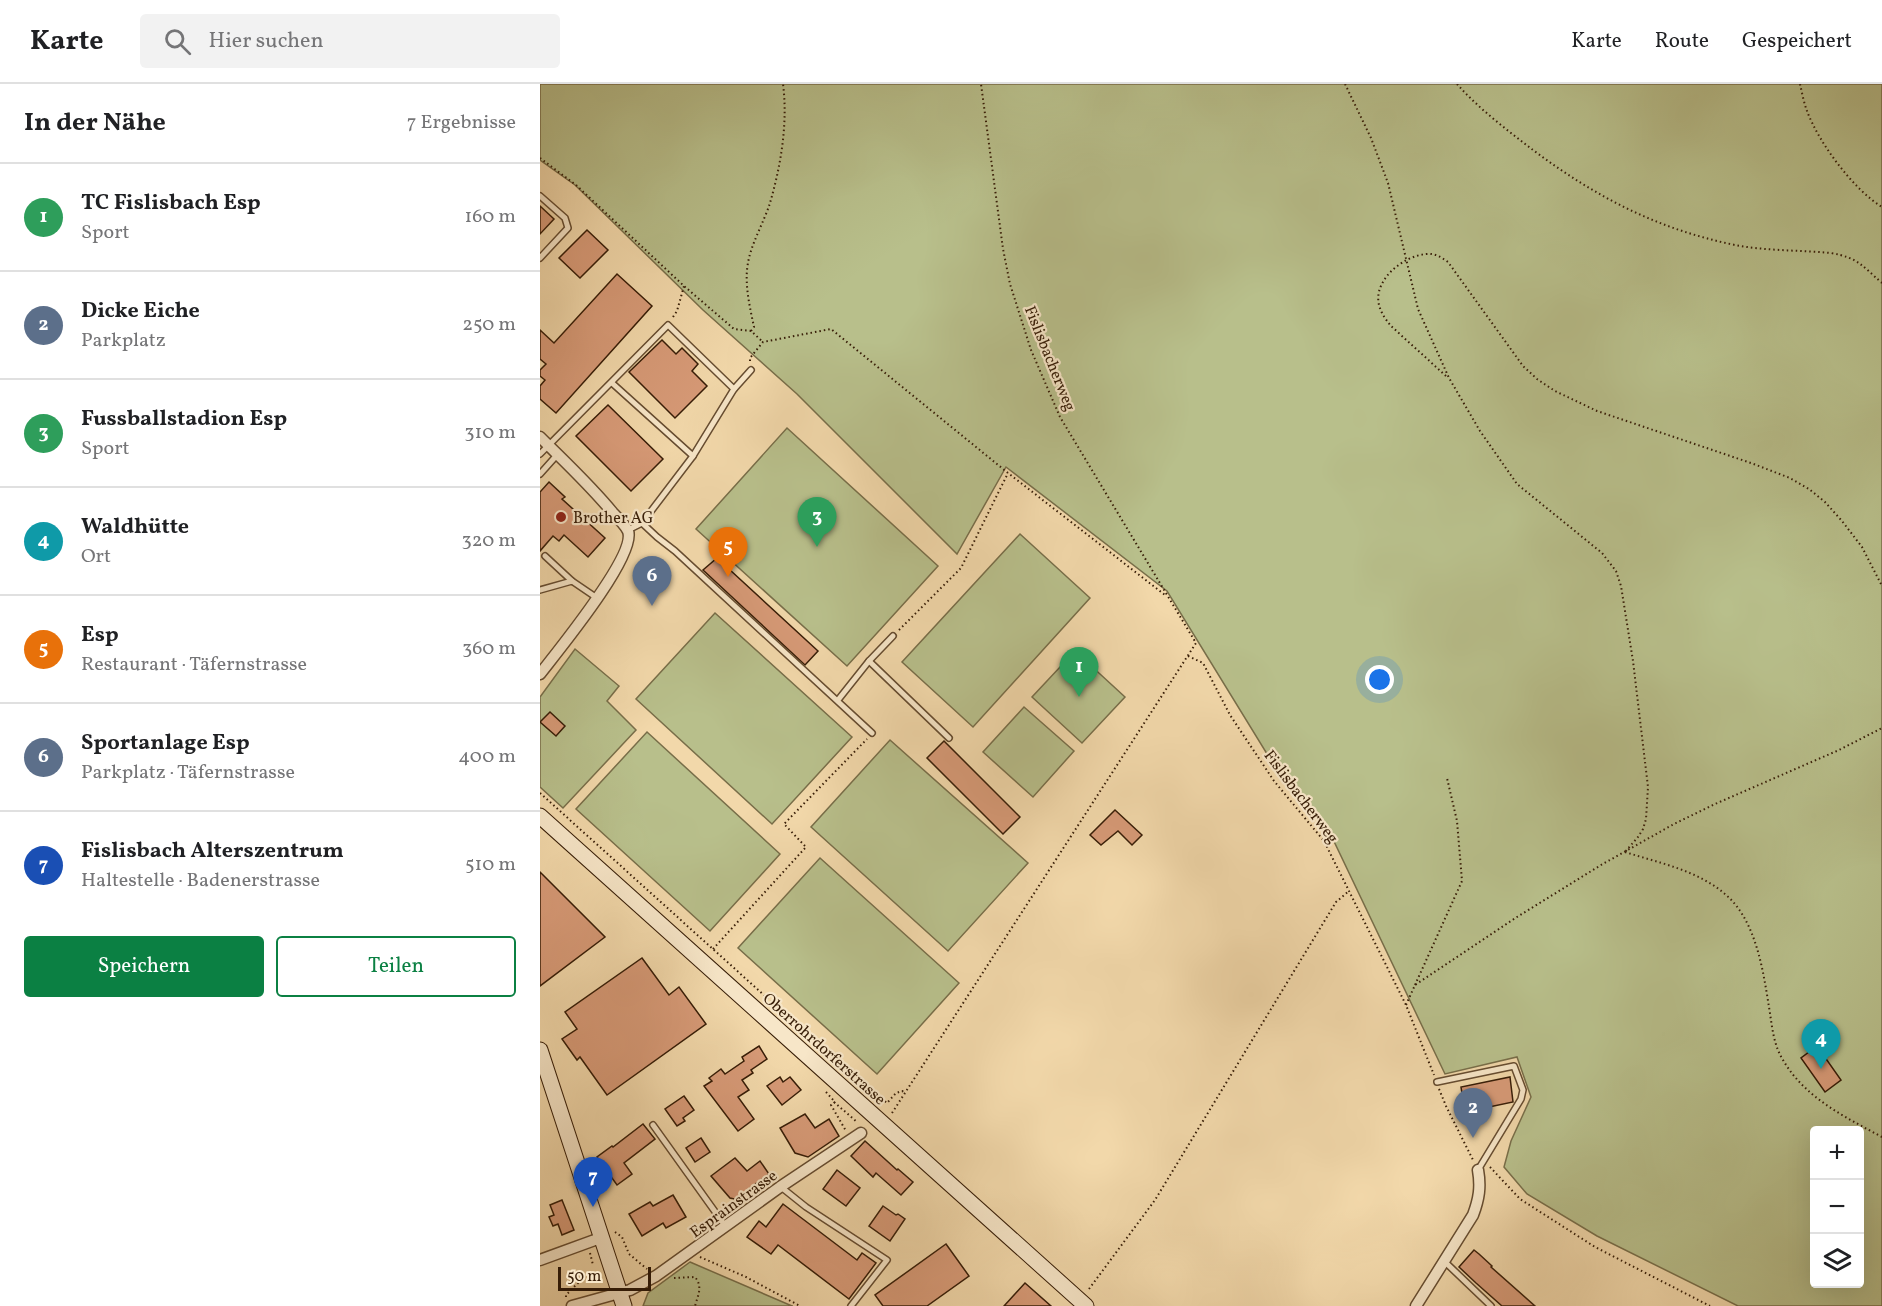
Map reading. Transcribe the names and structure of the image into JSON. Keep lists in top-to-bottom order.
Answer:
{
  "streets": {
    "main road": ["Oberrohrdorferstrasse"],
    "street": ["Esprainstrasse"],
    "path": ["Fislisbacherweg"]
  },
  "places": ["Brother AG"],
  "scale_bar": "50 m",
  "page": {
    "header": "Karte",
    "search": "Hier suchen",
    "nav": ["Karte", "Route", "Gespeichert"],
    "heading": ["In der Nähe", "7 Ergebnisse"],
    "list": [
      {
        "mark": "1",
        "name": "TC Fislisbach Esp",
        "note": "Sport",
        "value": "160 m"
      },
      {
        "mark": "2",
        "name": "Dicke Eiche",
        "note": "Parkplatz",
        "value": "250 m"
      },
      {
        "mark": "3",
        "name": "Fussballstadion Esp",
        "note": "Sport",
        "value": "310 m"
      },
      {
        "mark": "4",
        "name": "Waldhütte",
        "note": "Ort",
        "value": "320 m"
      },
      {
        "mark": "5",
        "name": "Esp",
        "note": "Restaurant · Täfernstrasse",
        "value": "360 m"
      },
      {
        "mark": "6",
        "name": "Sportanlage Esp",
        "note": "Parkplatz · Täfernstrasse",
        "value": "400 m"
      },
      {
        "mark": "7",
        "name": "Fislisbach Alterszentrum",
        "note": "Haltestelle · Badenerstrasse",
        "value": "510 m"
      }
    ],
    "pins": [
      "3",
      "5",
      "6",
      "1",
      "4",
      "2",
      "7"
    ],
    "buttons": ["Speichern", "Teilen"],
    "map_buttons": ["+", "−"],
    "scale": "50 m"
  }
}
